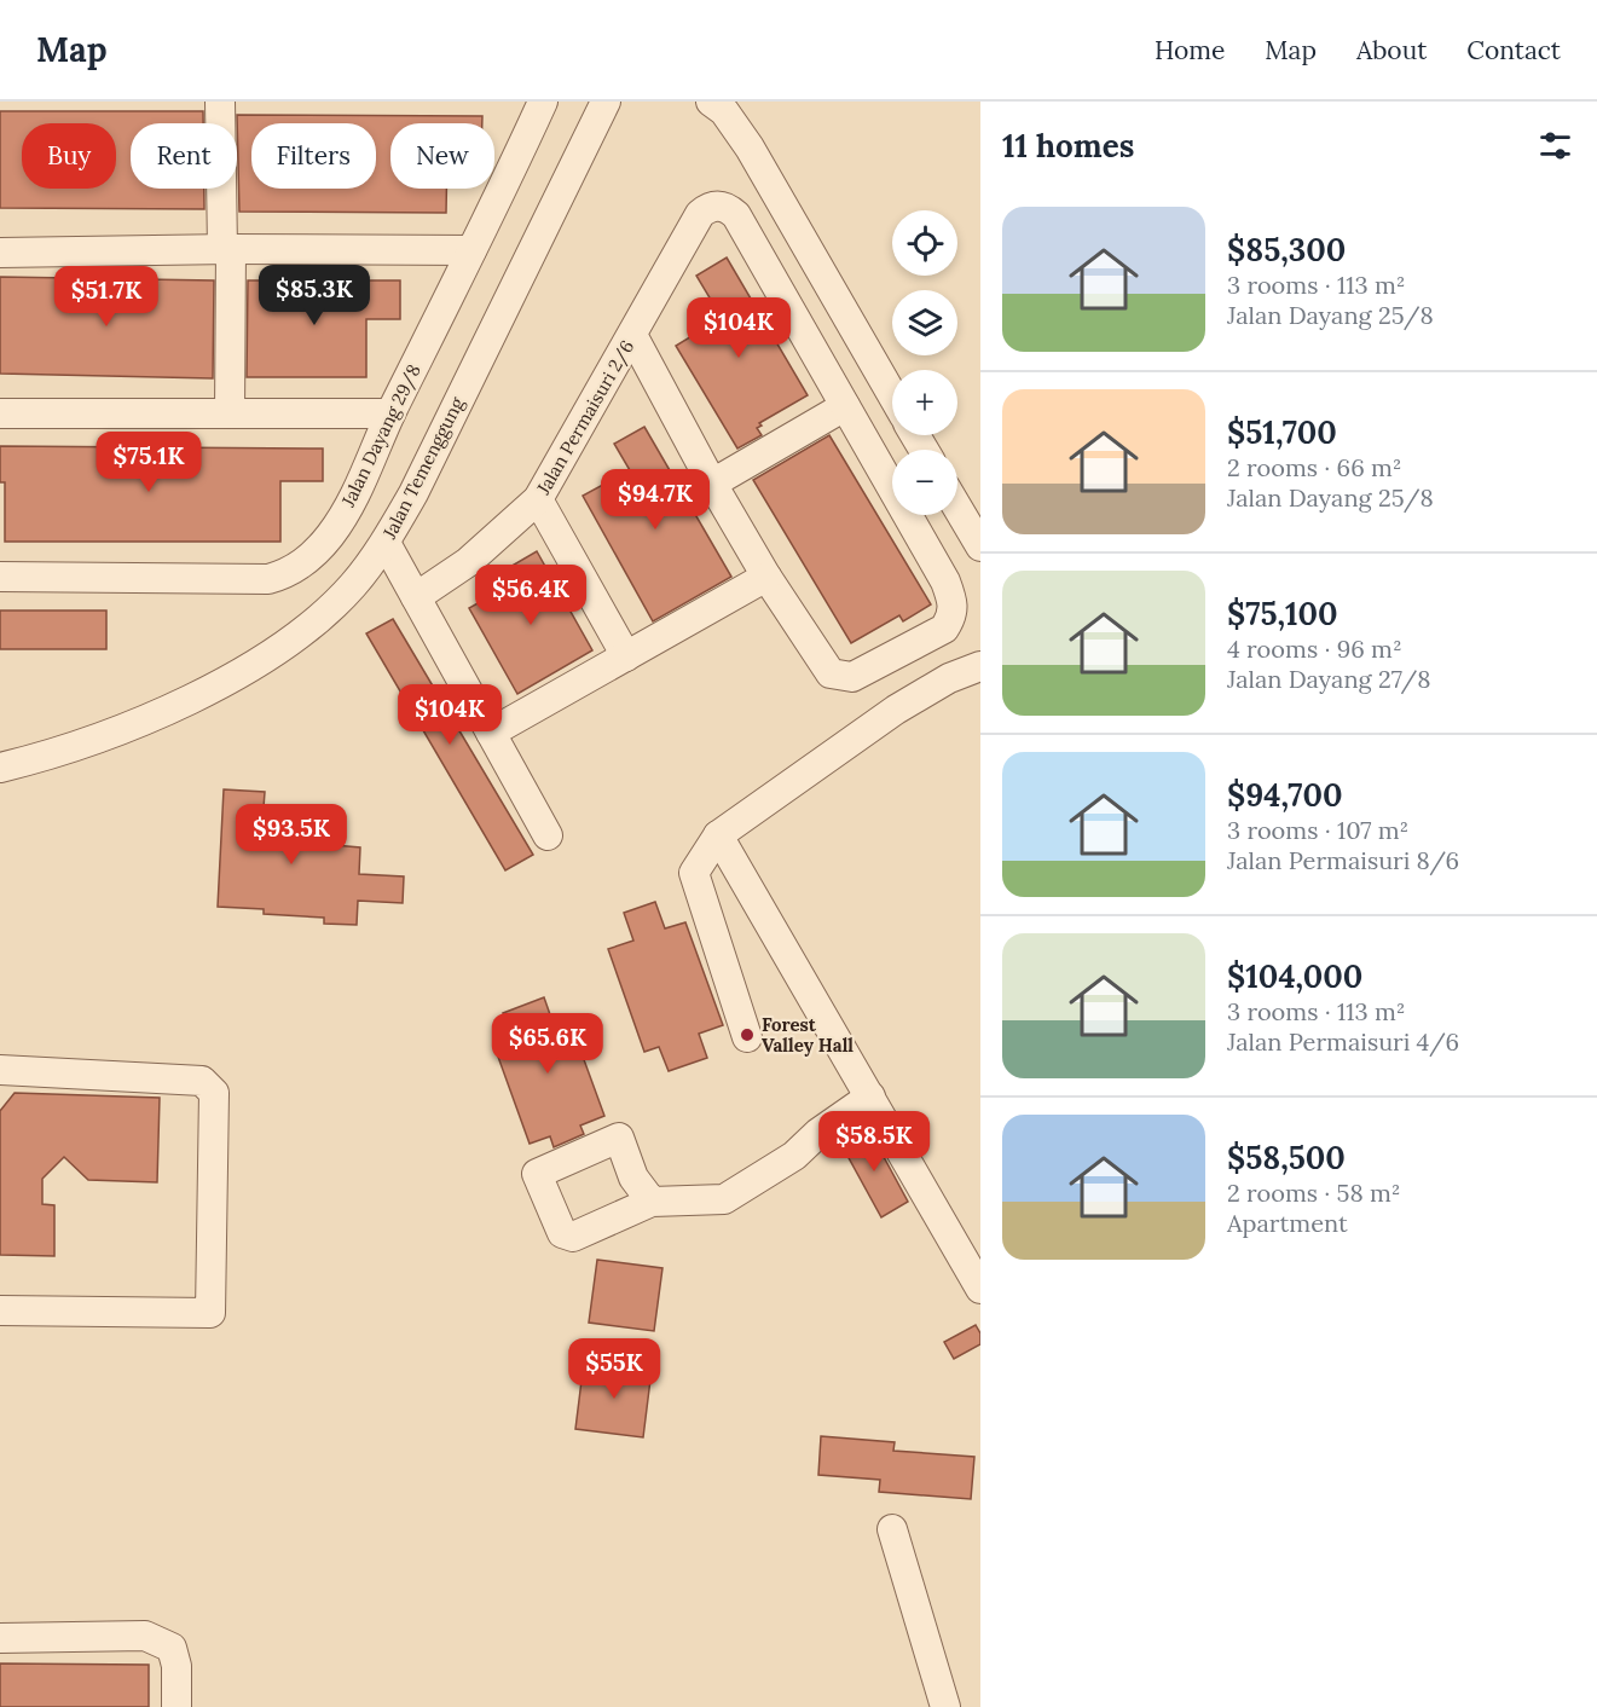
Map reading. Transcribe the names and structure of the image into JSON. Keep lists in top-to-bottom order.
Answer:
{
  "streets": {
    "street": ["Jalan Permaisuri 2/6", "Jalan Dayang 29/8", "Jalan Temenggung"]
  },
  "places": ["Forest Valley Hall"],
  "page": {
    "header": "Map",
    "nav": [
      "Home",
      "Map",
      "About",
      "Contact"
    ],
    "heading": "11 homes",
    "chip": [
      "Buy",
      "Rent",
      "Filters",
      "New"
    ],
    "list": [
      {
        "name": "$85,300",
        "note": "3 rooms · 113 m² · Jalan Dayang 25/8"
      },
      {
        "name": "$51,700",
        "note": "2 rooms · 66 m² · Jalan Dayang 25/8"
      },
      {
        "name": "$75,100",
        "note": "4 rooms · 96 m² · Jalan Dayang 27/8"
      },
      {
        "name": "$94,700",
        "note": "3 rooms · 107 m² · Jalan Permaisuri 8/6"
      },
      {
        "name": "$104,000",
        "note": "3 rooms · 113 m² · Jalan Permaisuri 4/6"
      },
      {
        "name": "$58,500",
        "note": "2 rooms · 58 m² · Apartment"
      }
    ],
    "map_buttons": ["+", "−"],
    "price": [
      "$85.3K",
      "$51.7K",
      "$104K",
      "$75.1K",
      "$94.7K",
      "$56.4K",
      "$104K",
      "$93.5K",
      "$65.6K",
      "$58.5K",
      "$55K"
    ]
  }
}
